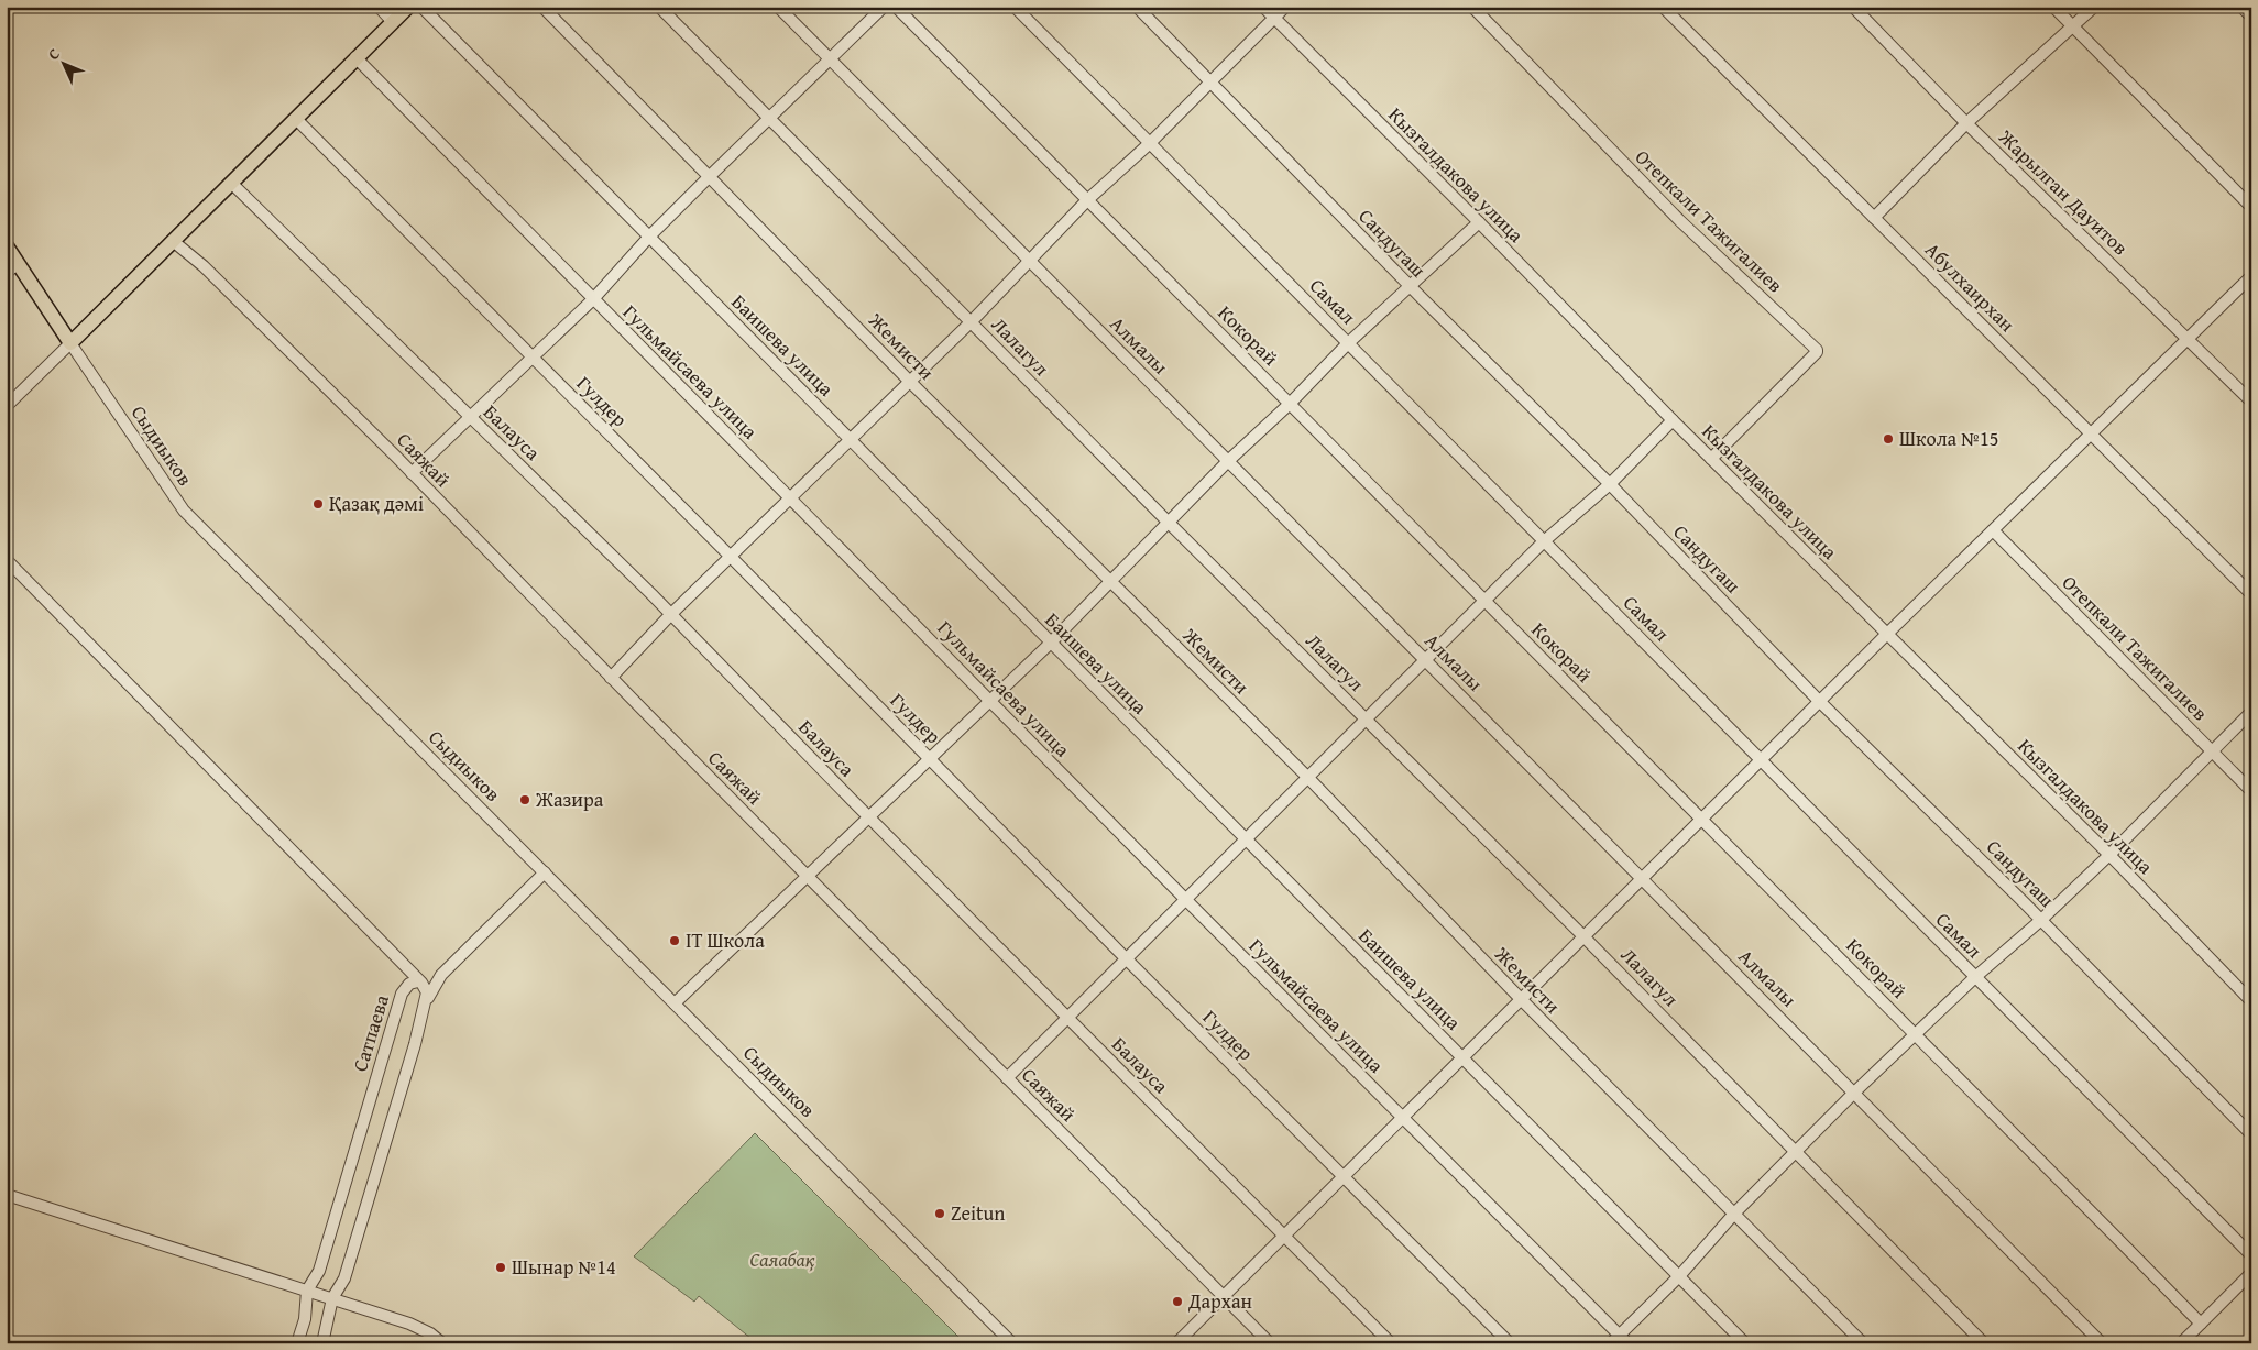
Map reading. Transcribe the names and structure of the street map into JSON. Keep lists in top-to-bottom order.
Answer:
{
  "streets": {
    "main road": ["Сыдиыков"],
    "street": [
      "Кызгалдакова улица",
      "Жарылган Дауитов",
      "Отепкали Тажигалиев",
      "Сандугаш",
      "Абулхаирхан",
      "Самал",
      "Кокорай",
      "Баишева улица",
      "Алмалы",
      "Жемисти",
      "Лалагул",
      "Гульмайсаева улица",
      "Гулдер",
      "Балауса",
      "Саяжай",
      "Сатпаева"
    ]
  },
  "crossings": [
    ["Кызгалдакова улица", "Отепкали Тажигалиев"]
  ],
  "parks": ["Саяабақ"],
  "places": [
    "Школа №15",
    "Қазақ дәмі",
    "Жазира",
    "IT Школа",
    "Zeitun",
    "Шынар №14",
    "Дархан"
  ],
  "north": "top left"
}
